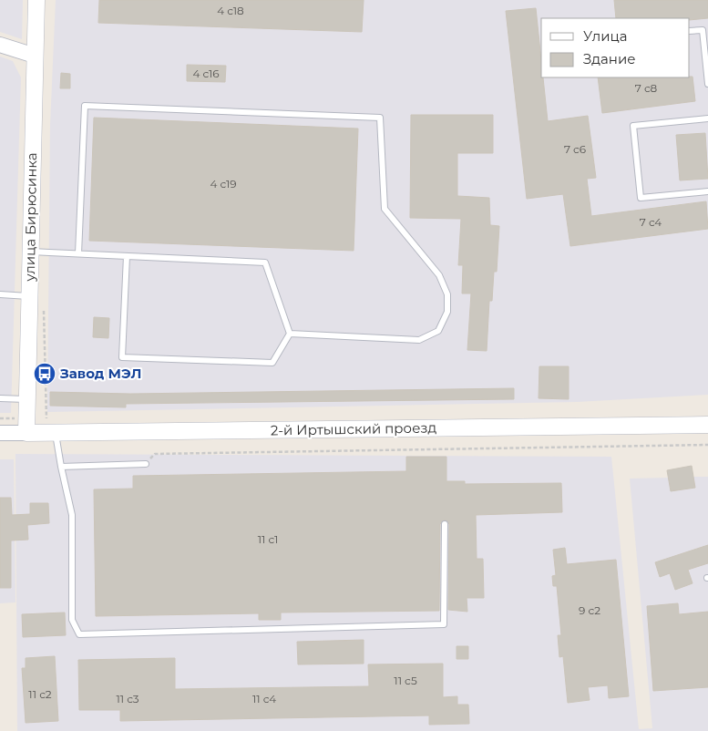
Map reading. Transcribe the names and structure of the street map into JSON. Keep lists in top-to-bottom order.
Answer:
{
  "streets": {
    "main road": ["улица Бирюсинка", "2-й Иртышский проезд"]
  },
  "crossings": [
    ["улица Бирюсинка", "2-й Иртышский проезд"]
  ],
  "places": {
    "bus stop": ["Завод МЭЛ"]
  },
  "house_numbers": [
    "4 с18",
    "4 с16",
    "7 с8",
    "7 с6",
    "4 с19",
    "7 с4",
    "11 с1",
    "9 с2",
    "11 с5",
    "11 с2",
    "11 с3",
    "11 с4"
  ],
  "legend": ["Улица", "Здание"]
}
